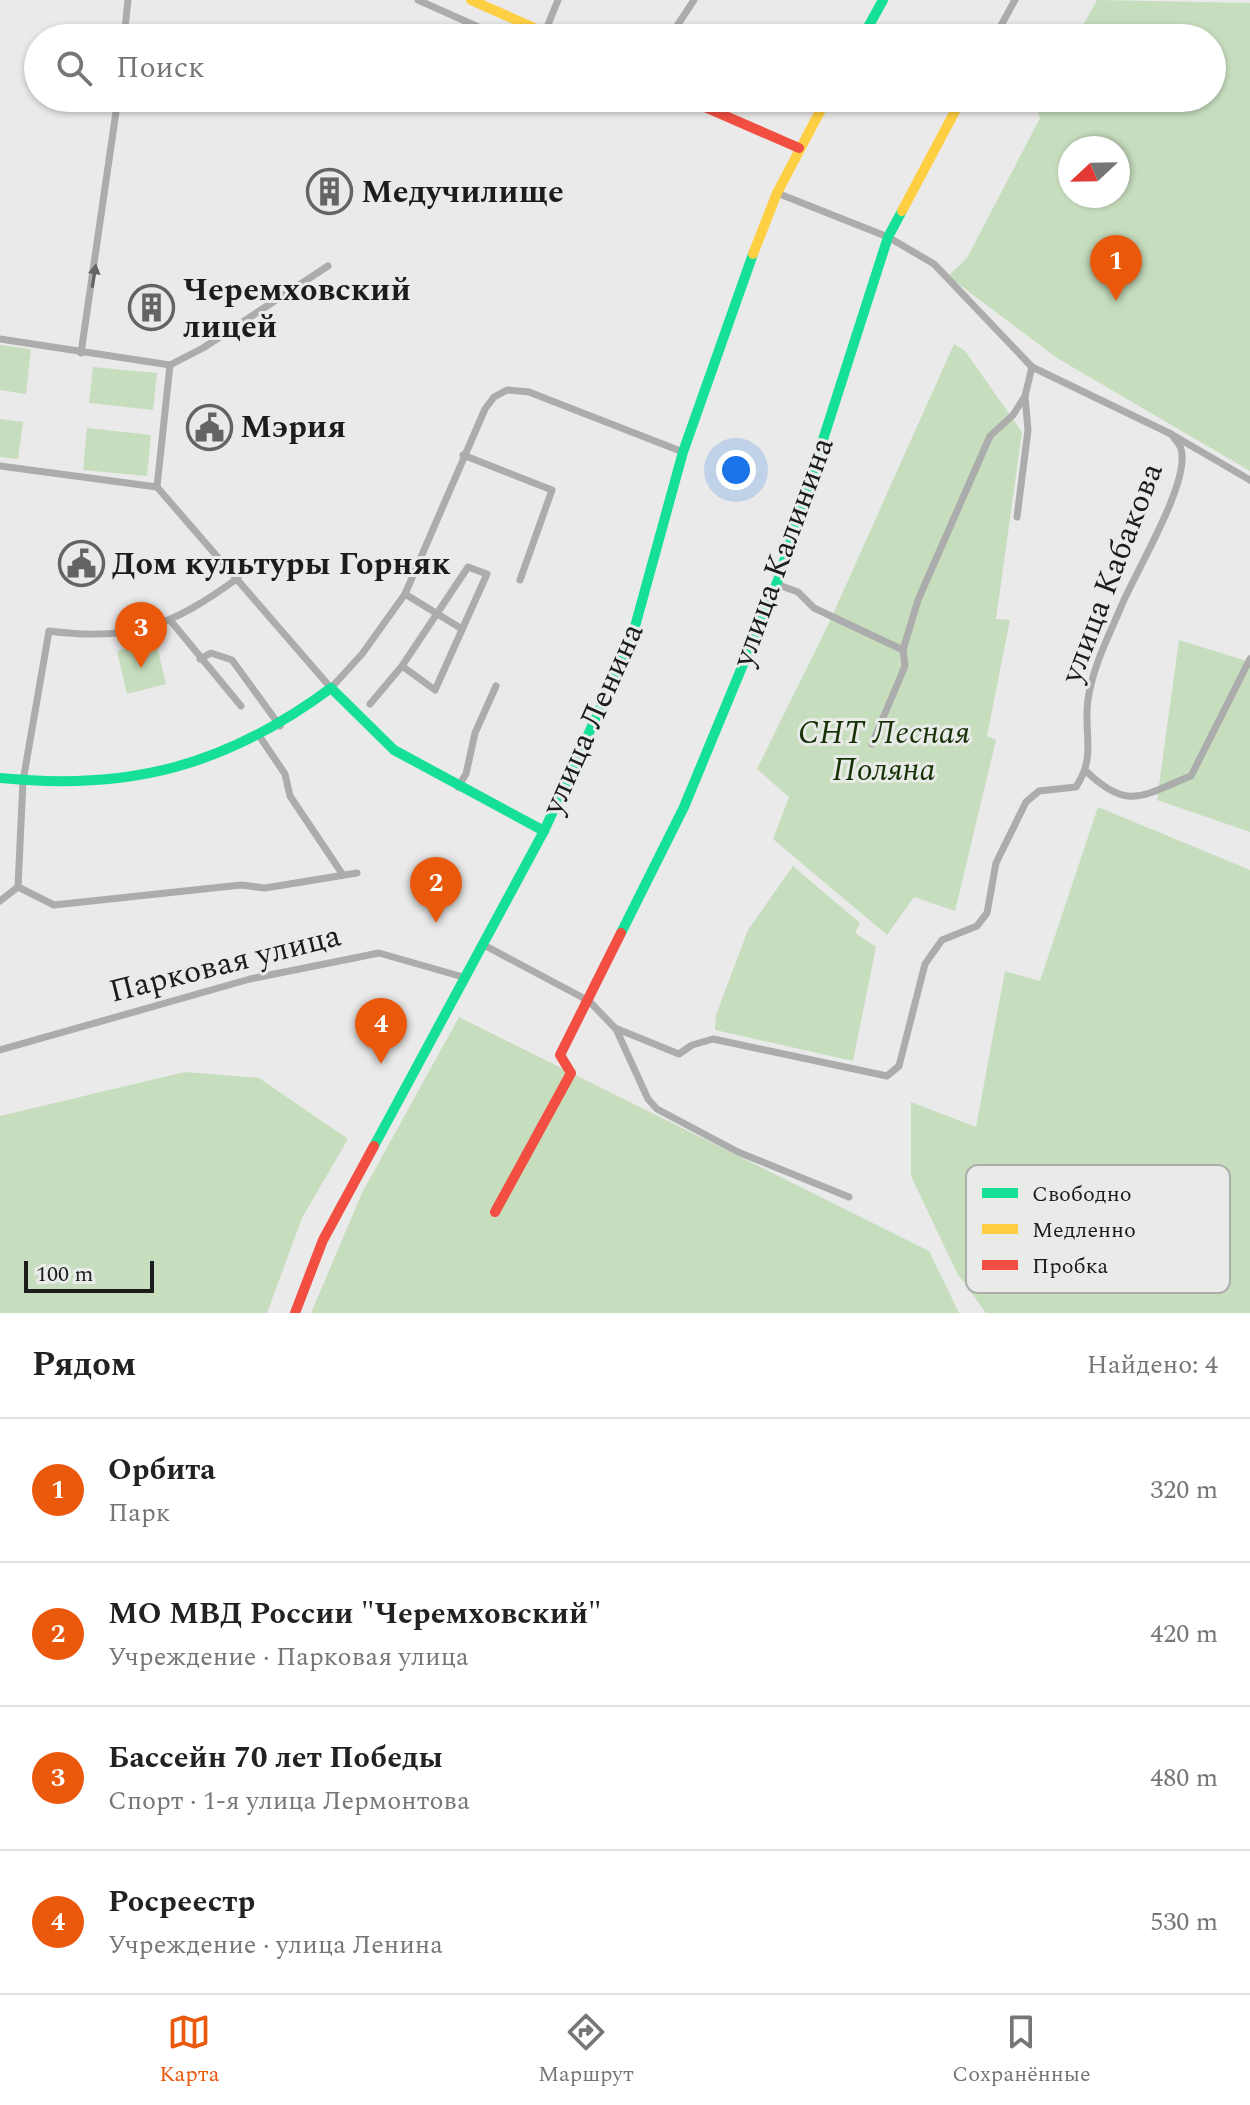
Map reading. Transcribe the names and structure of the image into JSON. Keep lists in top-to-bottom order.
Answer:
{
  "streets": {
    "main road": ["улица Калинина", "улица Ленина"],
    "street": ["улица Кабакова", "Парковая улица"]
  },
  "crossings": [
    ["улица Ленина", "Парковая улица"]
  ],
  "parks": ["СНТ Лесная Поляна"],
  "places": {
    "building": ["Медучилище", "Черемховский лицей"],
    "public building": ["Мэрия", "Дом культуры Горняк"]
  },
  "legend": ["Свободно", "Медленно", "Пробка"],
  "scale_bar": "100 m",
  "north": "left",
  "page": {
    "search": "Поиск",
    "pins": [
      "1",
      "3",
      "2",
      "4"
    ],
    "scale": "100 m",
    "heading": ["Рядом", "Найдено: 4"],
    "list": [
      {
        "mark": "1",
        "name": "Орбита",
        "note": "Парк",
        "value": "320 m"
      },
      {
        "mark": "2",
        "name": "МО МВД России \"Черемховский\"",
        "note": "Учреждение · Парковая улица",
        "value": "420 m"
      },
      {
        "mark": "3",
        "name": "Бассейн 70 лет Победы",
        "note": "Спорт · 1-я улица Лермонтова",
        "value": "480 m"
      },
      {
        "mark": "4",
        "name": "Росреестр",
        "note": "Учреждение · улица Ленина",
        "value": "530 m"
      }
    ],
    "nav": ["Карта", "Маршрут", "Сохранённые"]
  }
}
